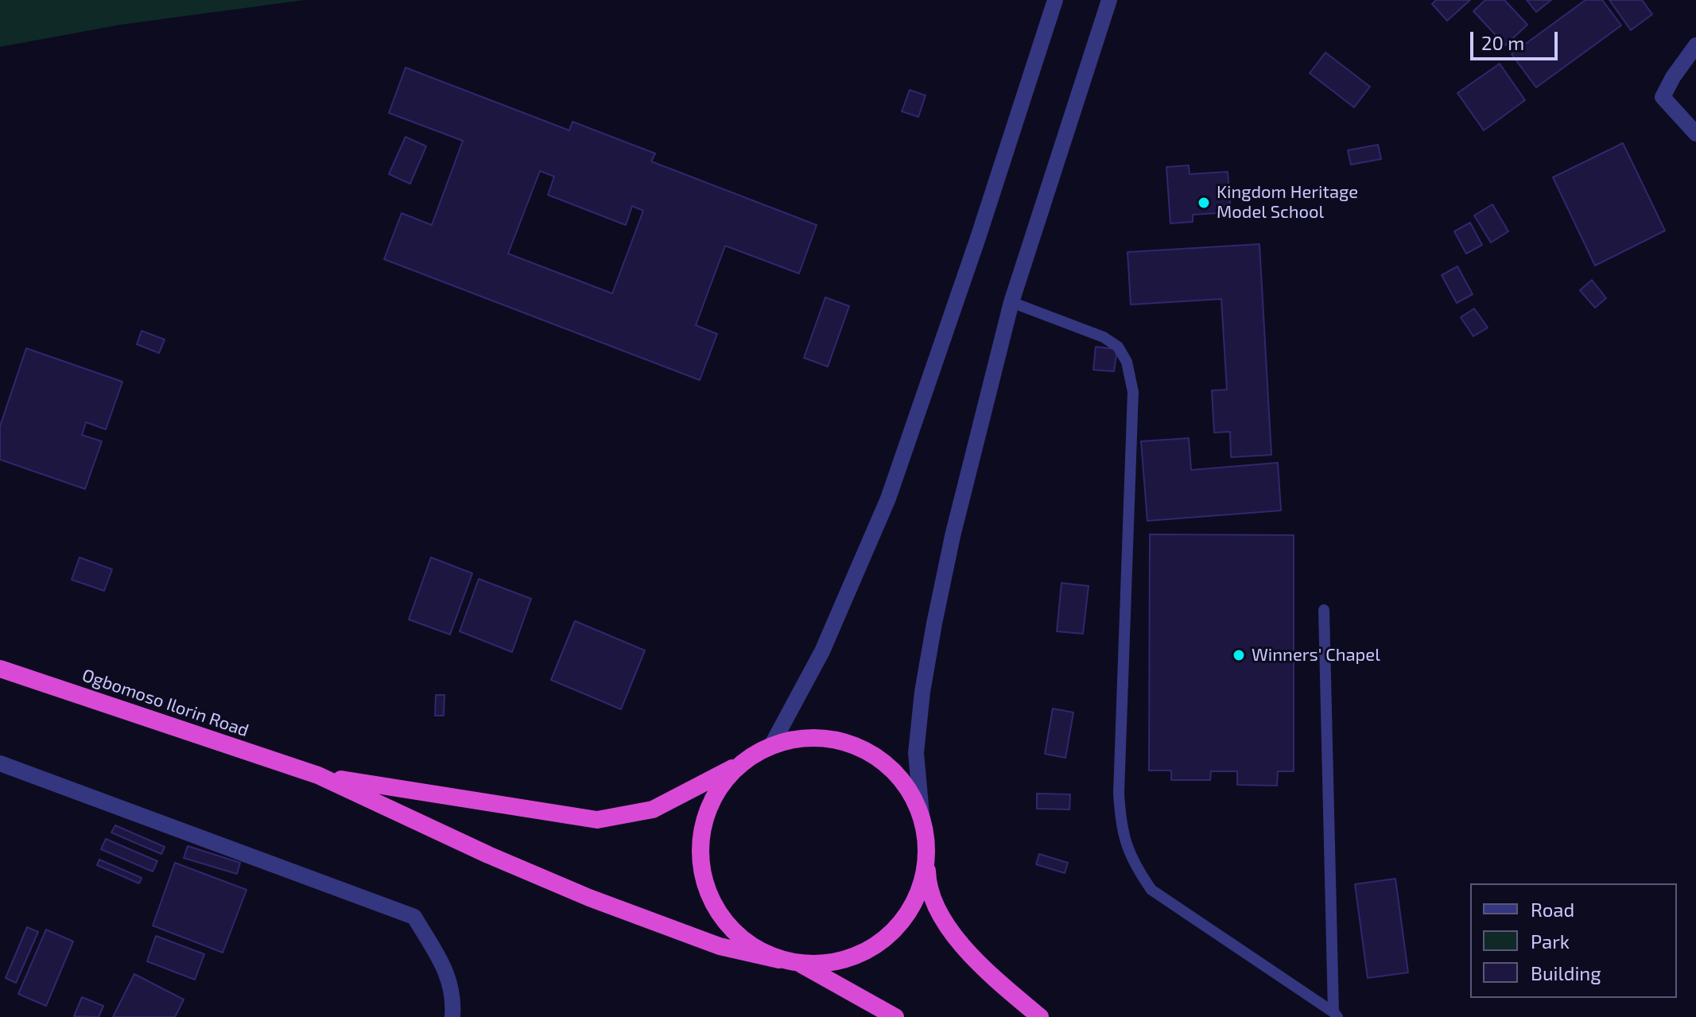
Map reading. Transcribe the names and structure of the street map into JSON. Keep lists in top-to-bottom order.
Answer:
{
  "streets": {
    "highway": ["Ogbomoso Ilorin Road"]
  },
  "places": ["Kingdom Heritage Model School", "Winners' Chapel"],
  "legend": ["Road", "Park", "Building"],
  "scale_bar": "20 m"
}
